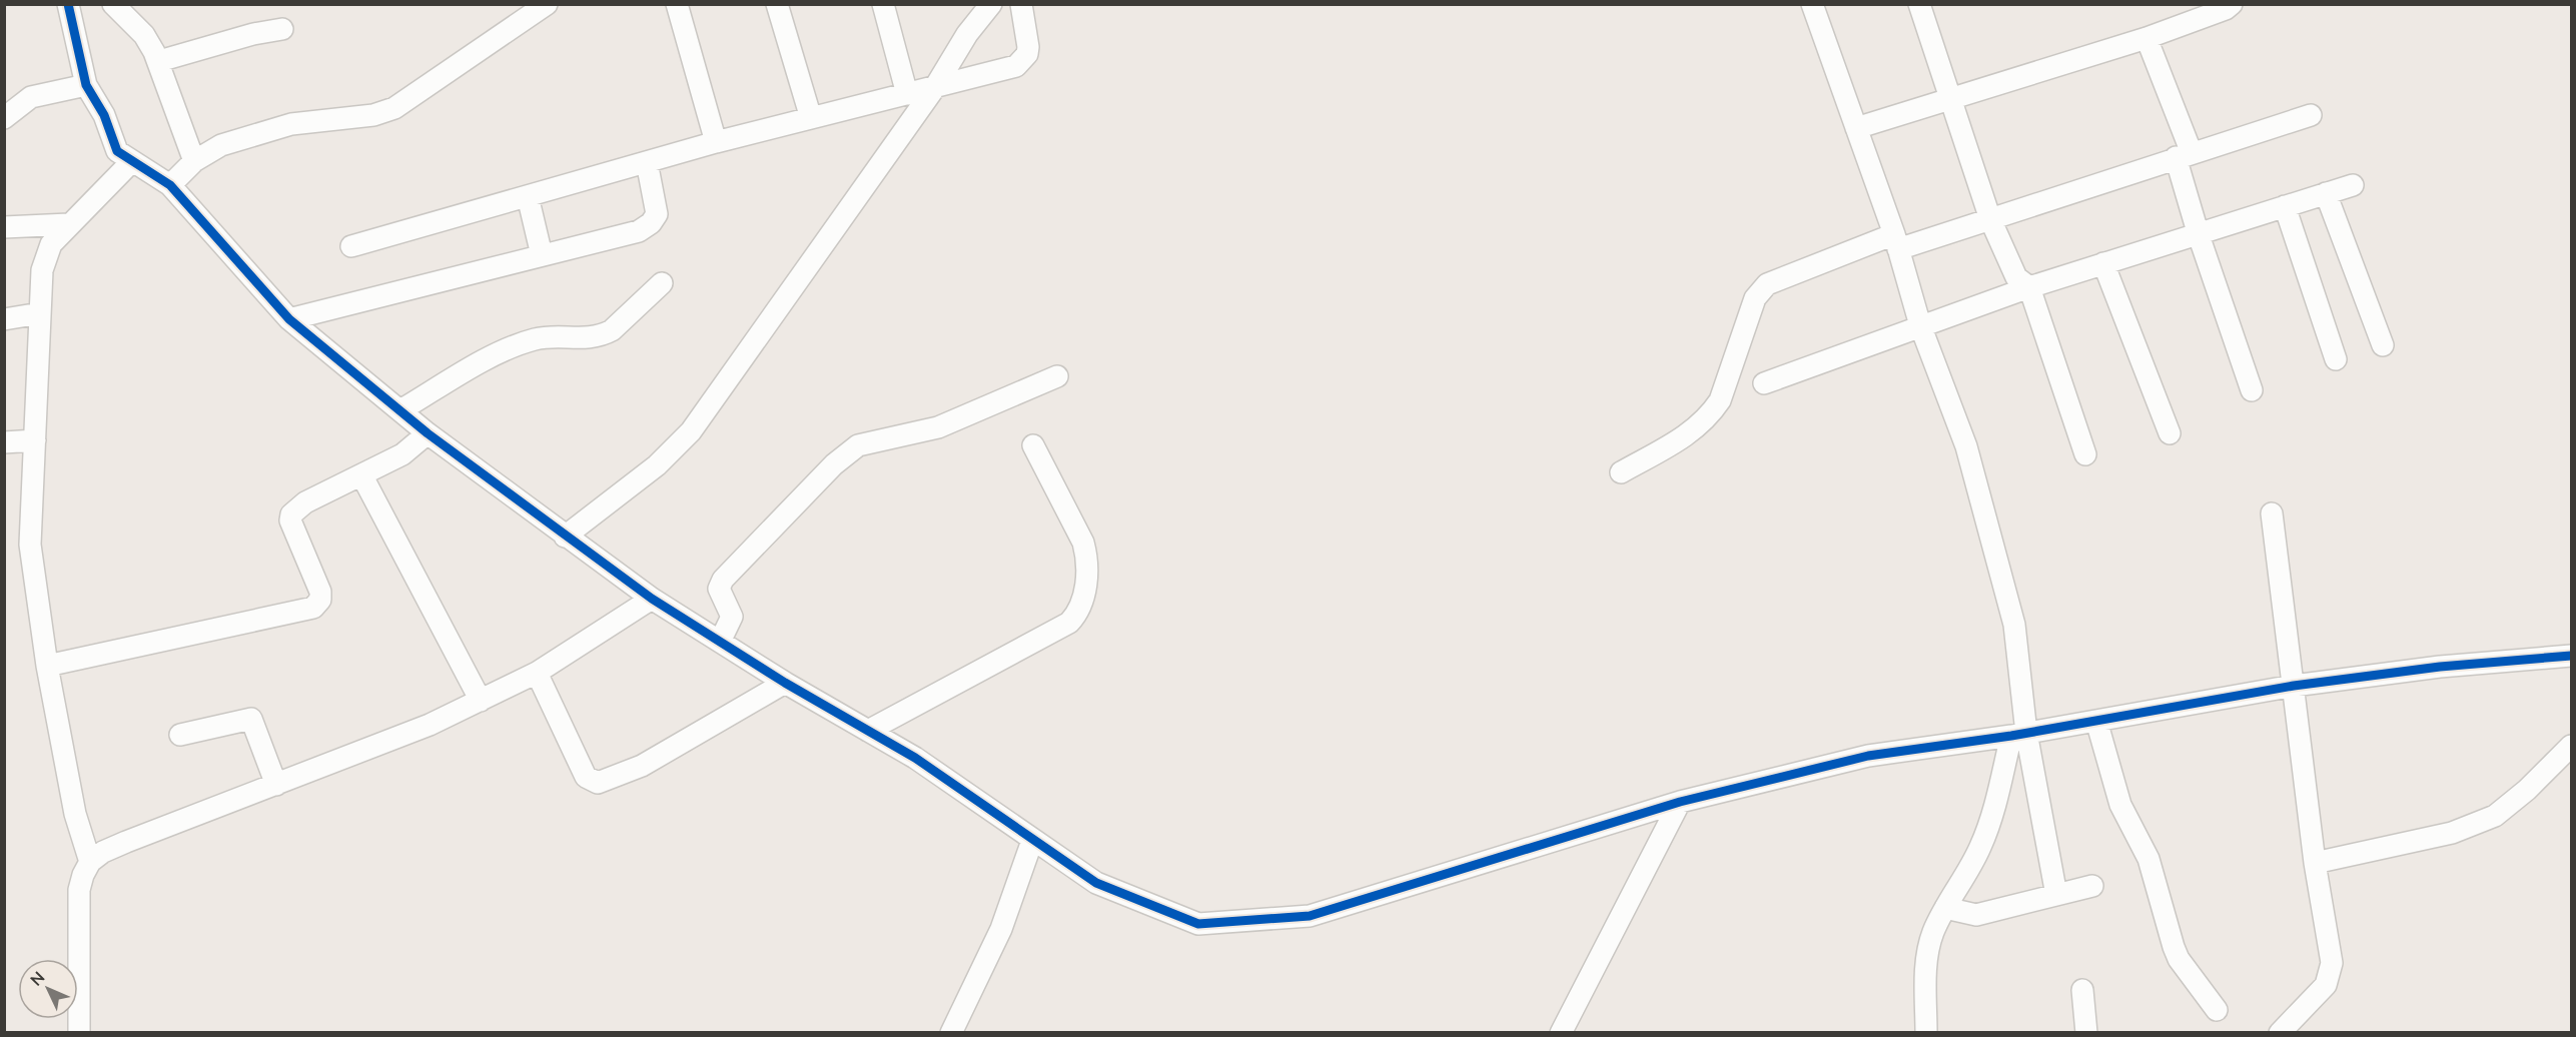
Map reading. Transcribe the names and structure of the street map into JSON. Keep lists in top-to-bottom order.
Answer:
{
  "north": "top left"
}
